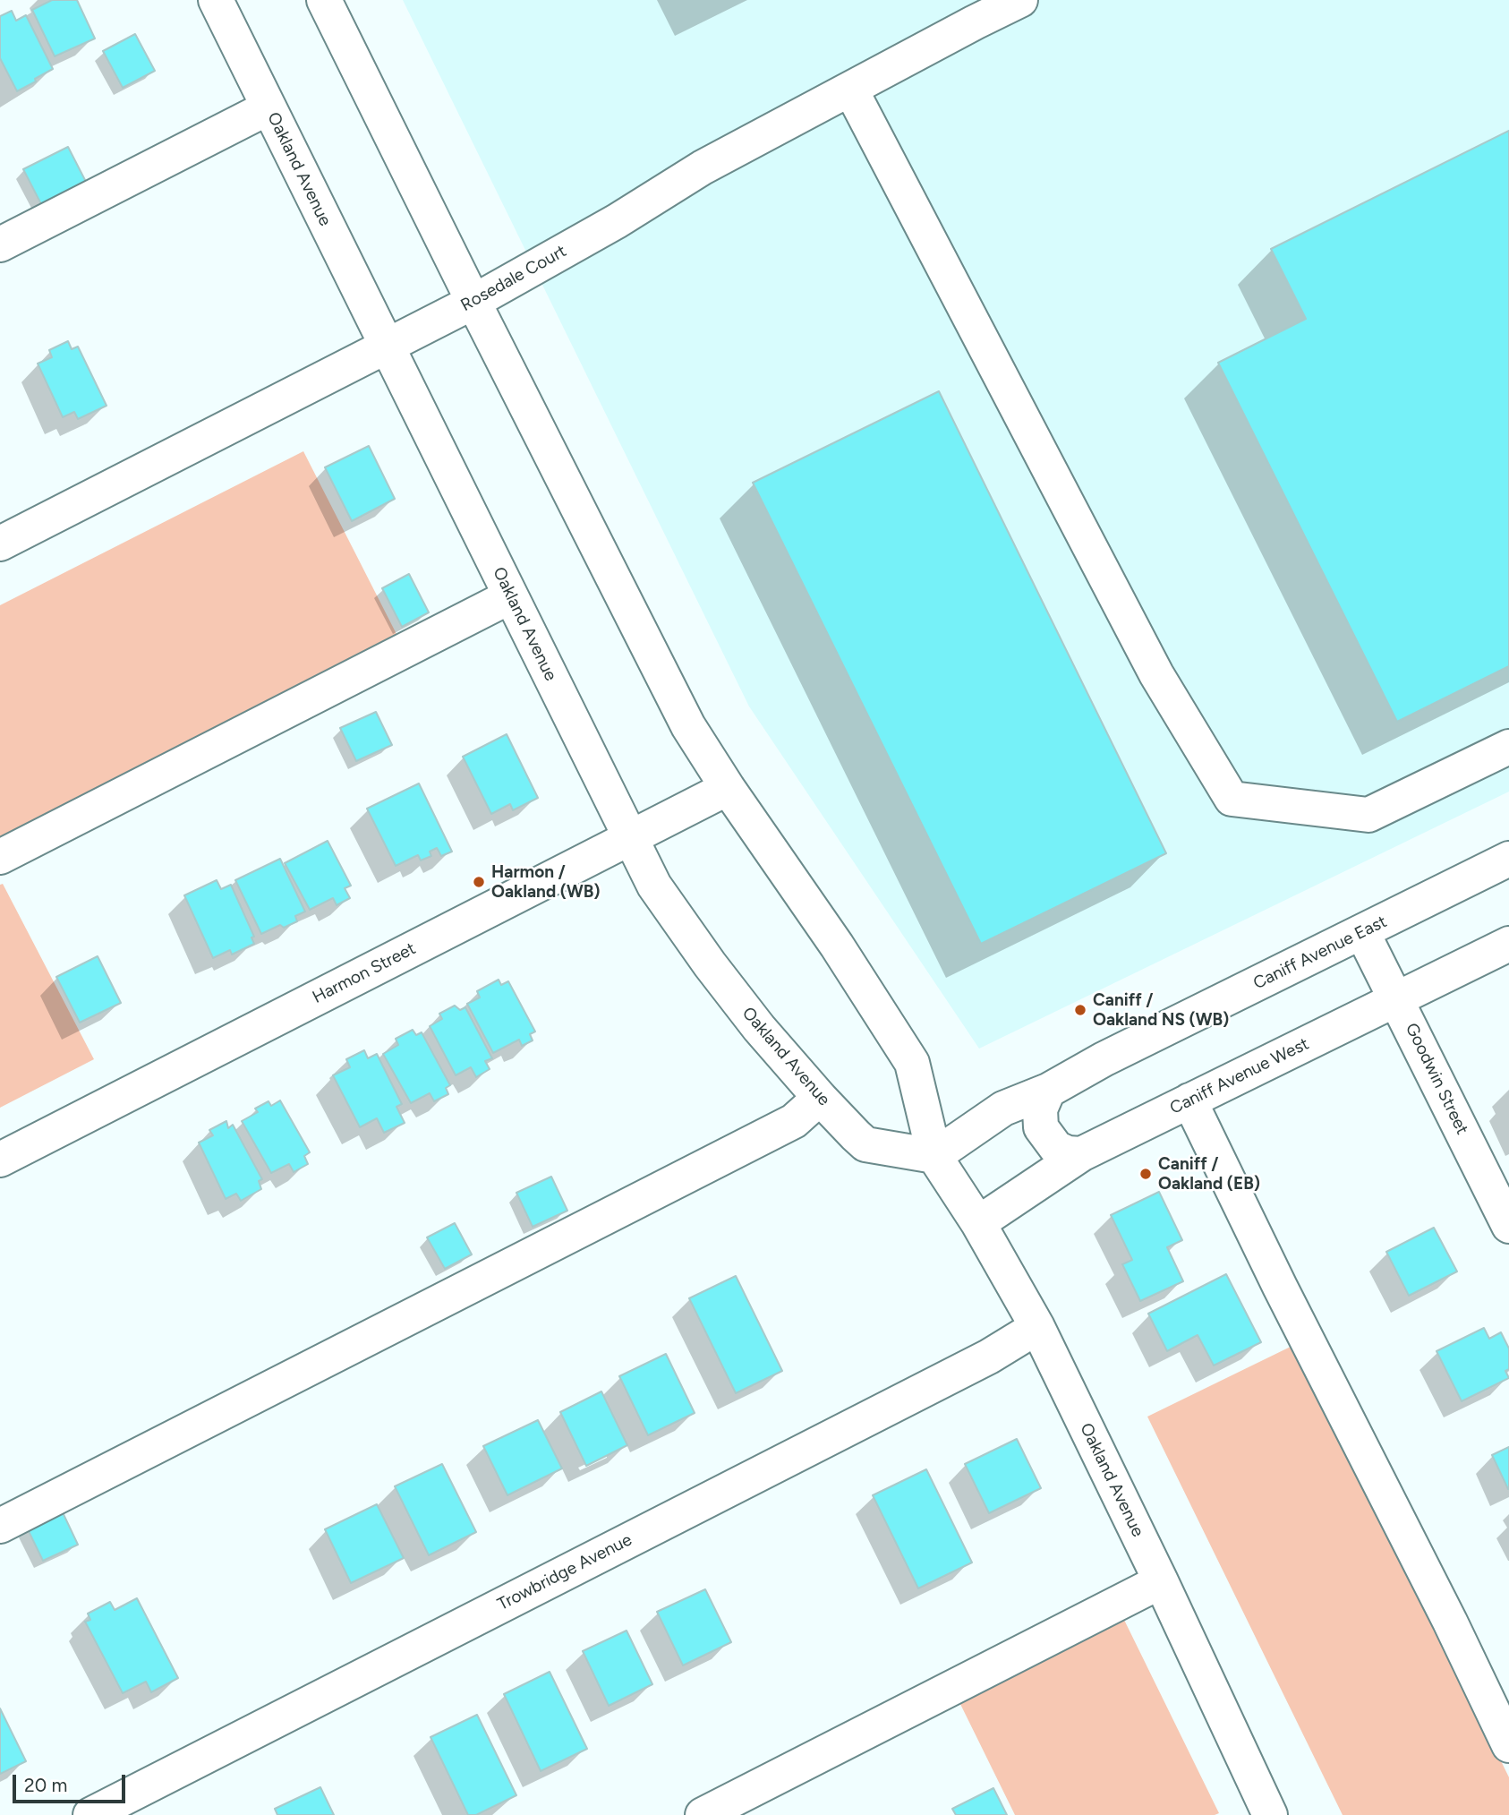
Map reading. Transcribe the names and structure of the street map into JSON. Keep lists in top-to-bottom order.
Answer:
{
  "streets": {
    "street": [
      "Oakland Avenue",
      "Rosedale Court",
      "Caniff Avenue East",
      "Harmon Street",
      "Caniff Avenue West",
      "Goodwin Street",
      "Trowbridge Avenue"
    ]
  },
  "crossings": [
    ["Oakland Avenue", "Rosedale Court"],
    ["Oakland Avenue", "Caniff Avenue East"],
    ["Oakland Avenue", "Harmon Street"],
    ["Oakland Avenue", "Caniff Avenue West"],
    ["Oakland Avenue", "Trowbridge Avenue"],
    ["Caniff Avenue East", "Goodwin Street"],
    ["Caniff Avenue West", "Goodwin Street"]
  ],
  "places": ["Harmon / Oakland (WB)", "Caniff / Oakland NS (WB)", "Caniff / Oakland (EB)"],
  "scale_bar": "20 m"
}
